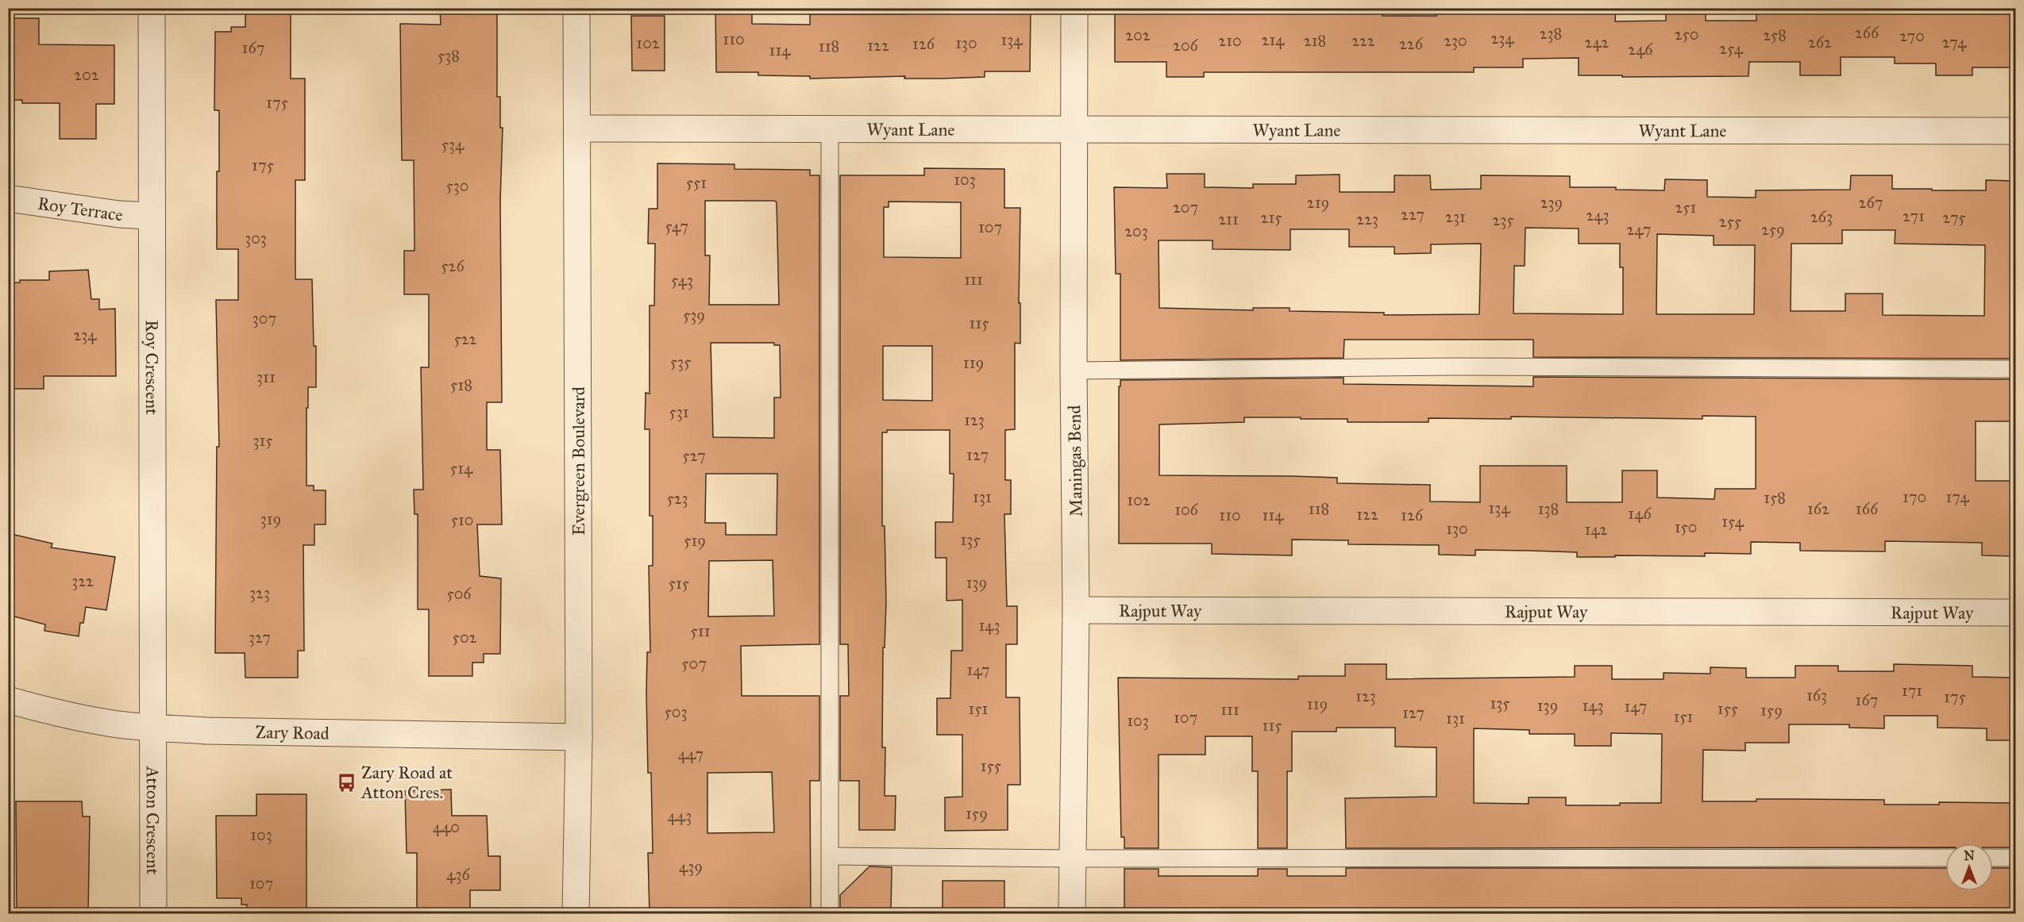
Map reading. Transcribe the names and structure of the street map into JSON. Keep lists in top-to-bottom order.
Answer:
{
  "streets": {
    "street": [
      "Wyant Lane",
      "Roy Terrace",
      "Roy Crescent",
      "Evergreen Boulevard",
      "Maningas Bend",
      "Rajput Way",
      "Zary Road",
      "Atton Crescent"
    ]
  },
  "crossings": [
    ["Wyant Lane", "Evergreen Boulevard"],
    ["Wyant Lane", "Maningas Bend"],
    ["Roy Terrace", "Roy Crescent"],
    ["Roy Crescent", "Zary Road"],
    ["Roy Crescent", "Atton Crescent"],
    ["Evergreen Boulevard", "Zary Road"],
    ["Maningas Bend", "Rajput Way"],
    ["Zary Road", "Atton Crescent"]
  ],
  "places": {
    "bus stop": ["Zary Road at Atton Cres."]
  },
  "house_numbers": [
    "266",
    "238",
    "250",
    "202",
    "258",
    "270",
    "234",
    "110",
    "134",
    "214",
    "210",
    "218",
    "222",
    "230",
    "242",
    "262",
    "274",
    "102",
    "130",
    "126",
    "226",
    "122",
    "206",
    "118",
    "167",
    "254",
    "246",
    "114",
    "538",
    "202",
    "175",
    "534",
    "175",
    "103",
    "551",
    "530",
    "219",
    "239",
    "267",
    "207",
    "251",
    "227",
    "243",
    "271",
    "231",
    "263",
    "215",
    "275",
    "211",
    "223",
    "235",
    "255",
    "547",
    "107",
    "247",
    "259",
    "203",
    "303",
    "526",
    "111",
    "543",
    "539",
    "307",
    "115",
    "234",
    "522",
    "535",
    "119",
    "311",
    "518",
    "531",
    "123",
    "315",
    "127",
    "527",
    "514",
    "131",
    "170",
    "174",
    "158",
    "523",
    "102",
    "134",
    "118",
    "138",
    "162",
    "166",
    "106",
    "146",
    "122",
    "110",
    "114",
    "126",
    "319",
    "510",
    "154",
    "150",
    "130",
    "142",
    "135",
    "519",
    "322",
    "139",
    "515",
    "323",
    "506",
    "143",
    "511",
    "327",
    "502",
    "507",
    "147",
    "171",
    "163",
    "123",
    "175",
    "167",
    "135",
    "119",
    "139",
    "143",
    "147",
    "151",
    "155",
    "111",
    "159",
    "503",
    "127",
    "151",
    "107",
    "131",
    "103",
    "115",
    "447",
    "155",
    "159",
    "443",
    "440",
    "103",
    "439",
    "436",
    "107"
  ],
  "north": "top"
}
